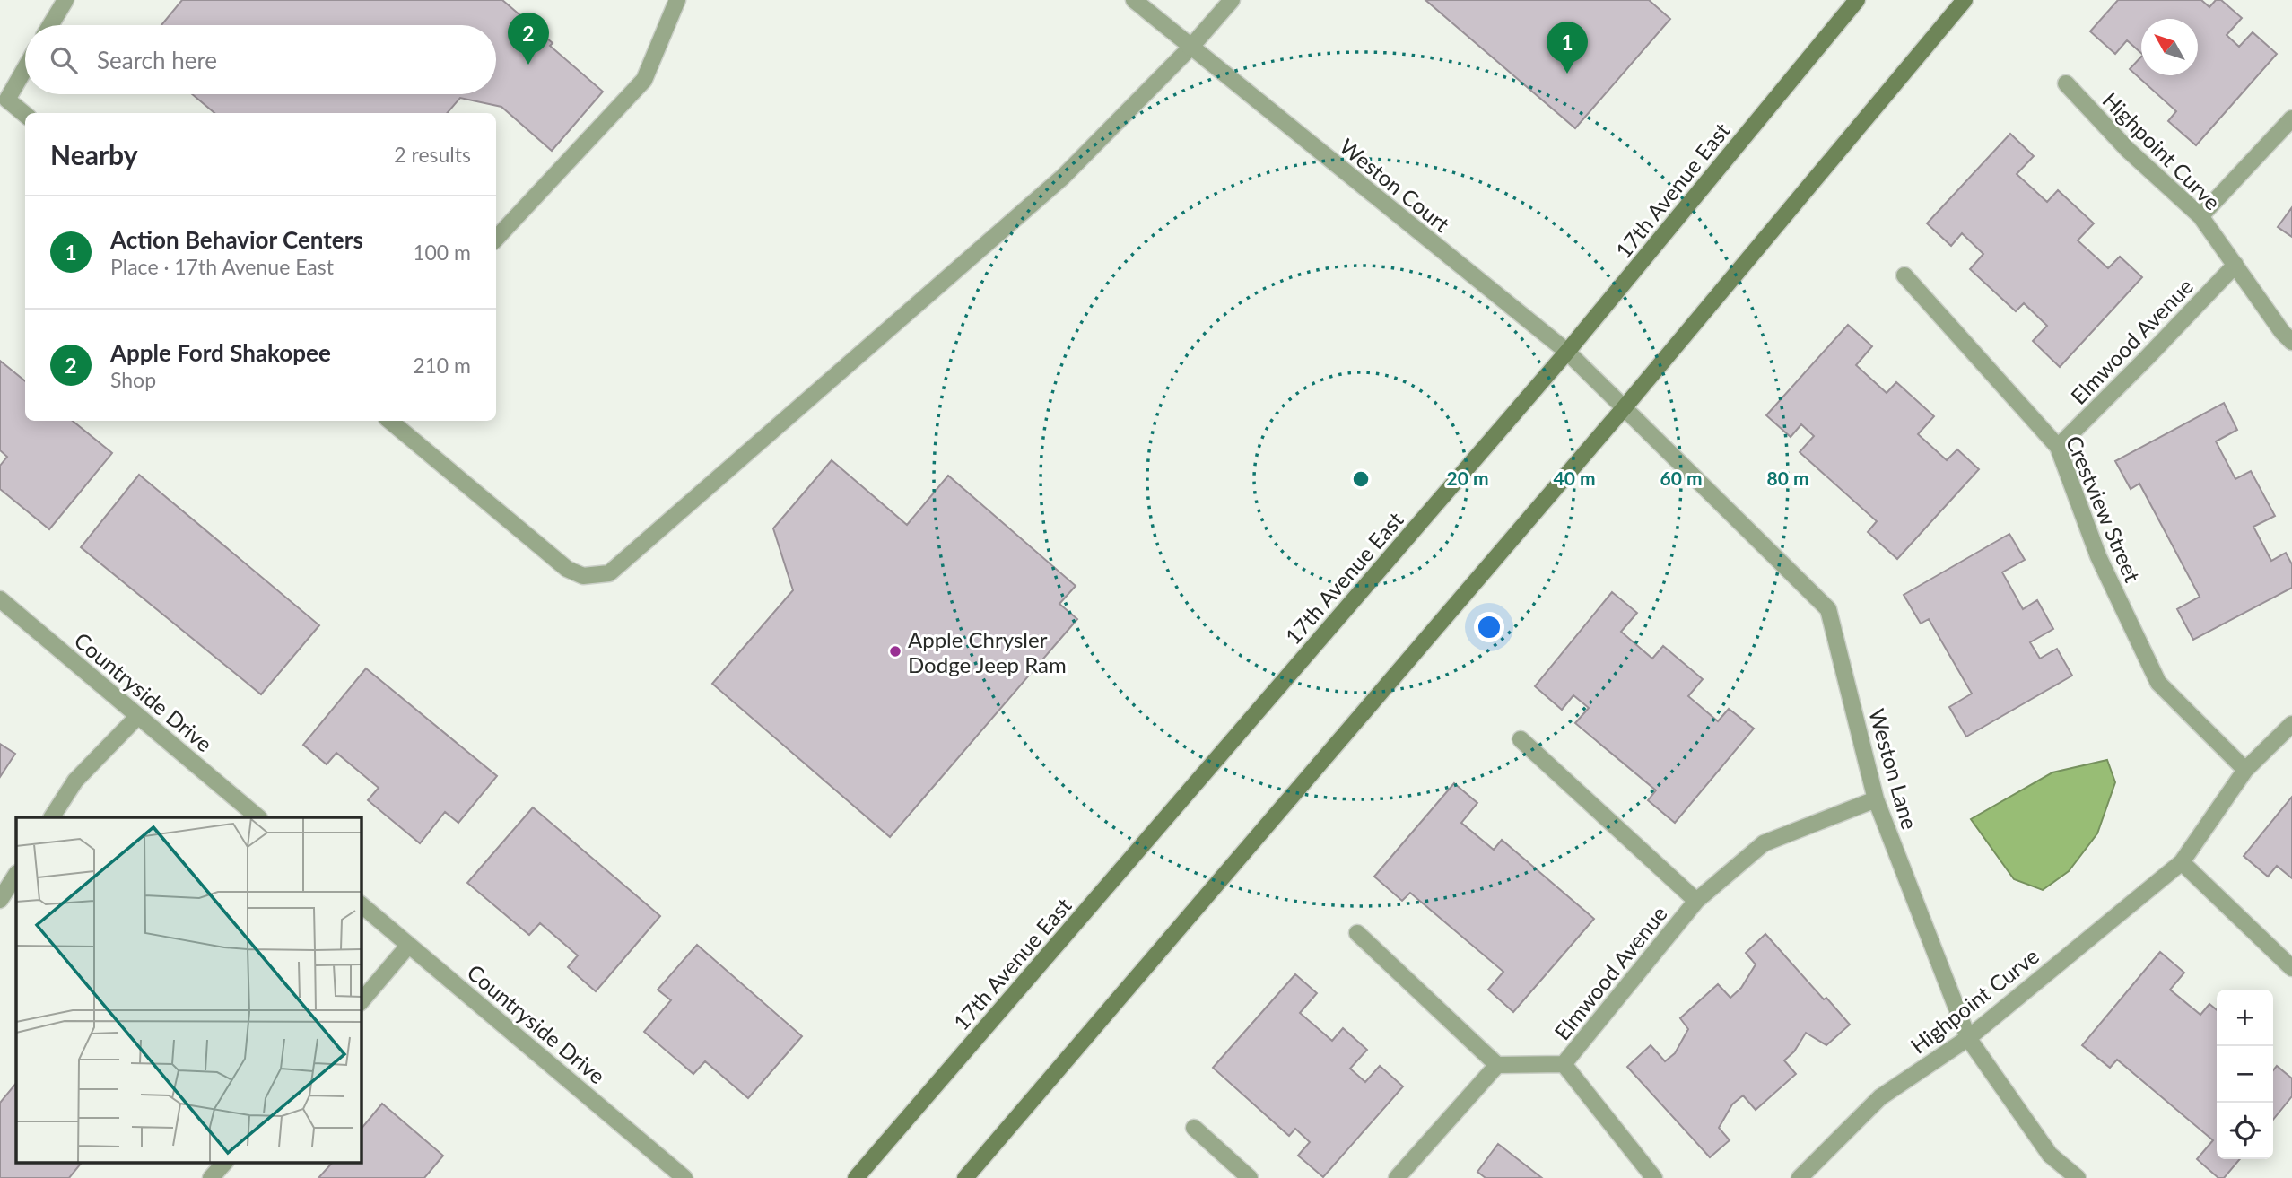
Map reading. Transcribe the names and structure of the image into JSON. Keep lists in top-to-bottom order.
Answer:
{
  "streets": {
    "street": [
      "Highpoint Curve",
      "Weston Court",
      "17th Avenue East",
      "Elmwood Avenue",
      "Crestview Street",
      "Countryside Drive",
      "Weston Lane"
    ]
  },
  "crossings": [
    ["Highpoint Curve", "Elmwood Avenue"],
    ["Highpoint Curve", "Crestview Street"],
    ["Highpoint Curve", "Weston Lane"],
    ["Weston Court", "17th Avenue East"],
    ["Weston Court", "Weston Lane"],
    ["Elmwood Avenue", "Crestview Street"],
    ["Elmwood Avenue", "Weston Lane"]
  ],
  "places": ["Apple Chrysler Dodge Jeep Ram"],
  "north": "top left",
  "page": {
    "pins": ["2", "1"],
    "search": "Search here",
    "heading": ["Nearby", "2 results"],
    "list": [
      {
        "mark": "1",
        "name": "Action Behavior Centers",
        "note": "Place · 17th Avenue East",
        "value": "100 m"
      },
      {
        "mark": "2",
        "name": "Apple Ford Shakopee",
        "note": "Shop",
        "value": "210 m"
      }
    ],
    "map_buttons": ["+", "−"]
  },
  "rings": [
    "20 m",
    "40 m",
    "60 m",
    "80 m"
  ]
}
